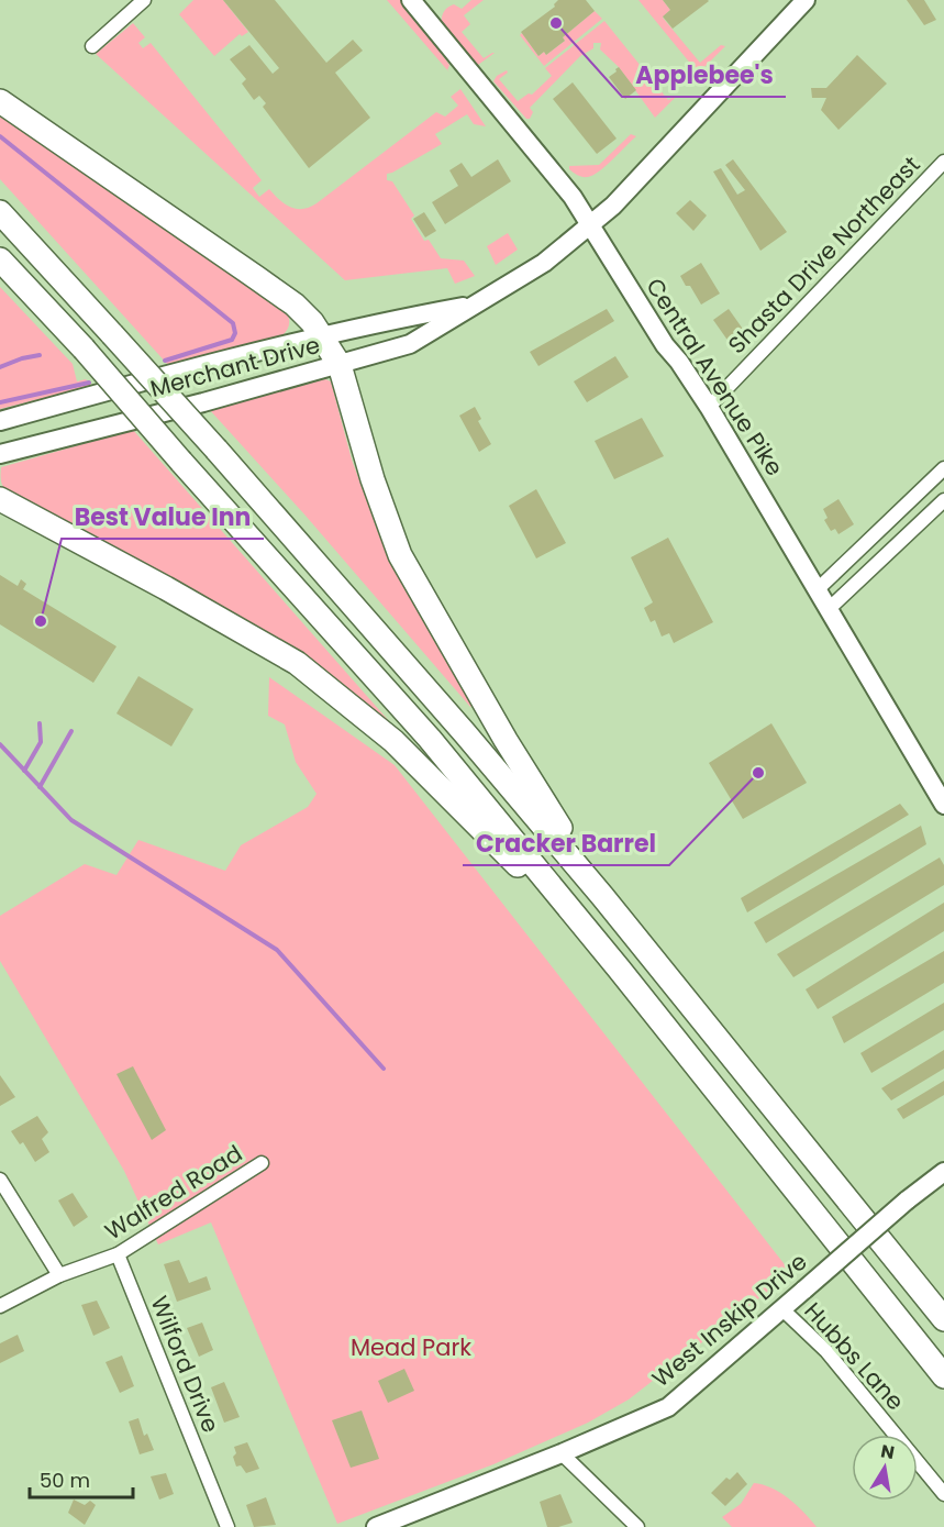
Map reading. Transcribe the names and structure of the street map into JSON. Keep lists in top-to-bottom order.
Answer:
{
  "streets": {
    "main road": ["Merchant Drive", "Central Avenue Pike", "West Inskip Drive"],
    "street": [
      "Shasta Drive Northeast",
      "Walfred Road",
      "Hubbs Lane",
      "Wilford Drive"
    ]
  },
  "crossings": [
    ["Shasta Drive Northeast", "Central Avenue Pike"],
    ["Merchant Drive", "Central Avenue Pike"],
    ["Walfred Road", "Wilford Drive"],
    ["West Inskip Drive", "Hubbs Lane"]
  ],
  "parks": ["Mead Park"],
  "places": ["Applebee's", "Best Value Inn", "Cracker Barrel"],
  "scale_bar": "50 m",
  "north": "top"
}
